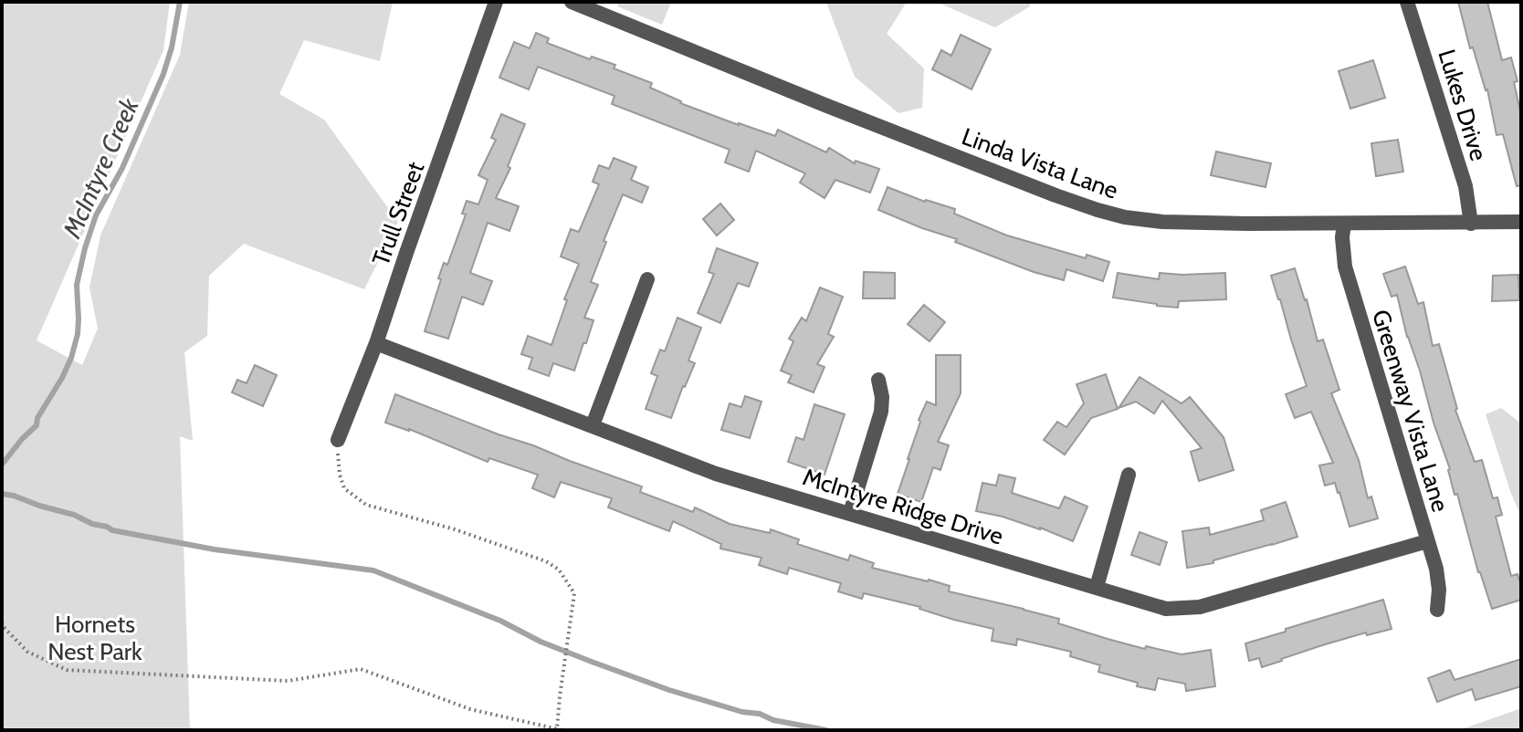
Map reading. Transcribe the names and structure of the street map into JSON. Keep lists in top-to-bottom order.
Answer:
{
  "streets": {
    "street": [
      "Lukes Drive",
      "Linda Vista Lane",
      "Trull Street",
      "Greenway Vista Lane",
      "McIntyre Ridge Drive"
    ]
  },
  "crossings": [
    ["Lukes Drive", "Linda Vista Lane"],
    ["Linda Vista Lane", "Greenway Vista Lane"],
    ["Trull Street", "McIntyre Ridge Drive"],
    ["Greenway Vista Lane", "McIntyre Ridge Drive"]
  ],
  "water": ["McIntyre Creek"],
  "parks": ["Hornets Nest Park"]
}
